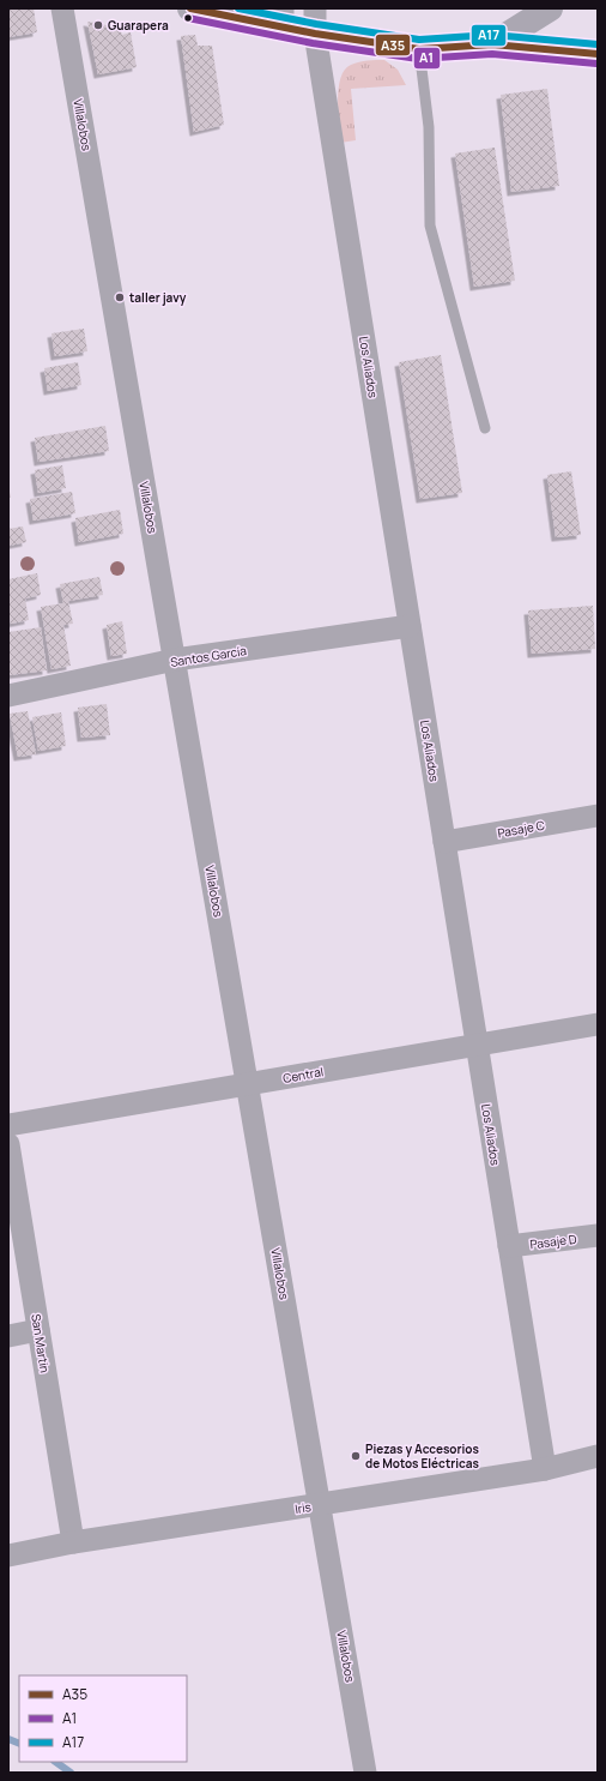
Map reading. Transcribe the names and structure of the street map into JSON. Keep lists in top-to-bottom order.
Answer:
{
  "streets": {
    "street": [
      "Villalobos",
      "Los Aliados",
      "Santos García",
      "Pasaje C",
      "Central",
      "Pasaje D",
      "San Martin",
      "Iris"
    ]
  },
  "crossings": [
    ["Villalobos", "Santos García"],
    ["Villalobos", "Central"],
    ["Villalobos", "Iris"],
    ["Los Aliados", "Santos García"],
    ["Los Aliados", "Pasaje C"],
    ["Los Aliados", "Central"],
    ["Los Aliados", "Pasaje D"],
    ["Los Aliados", "Iris"],
    ["San Martin", "Iris"]
  ],
  "places": ["Guarapera", "taller javy", "Piezas y Accesorios de Motos Eléctricas"],
  "lines": ["transit line A35", "transit line A17", "transit line A1"],
  "legend": ["A35", "A1", "A17"]
}
